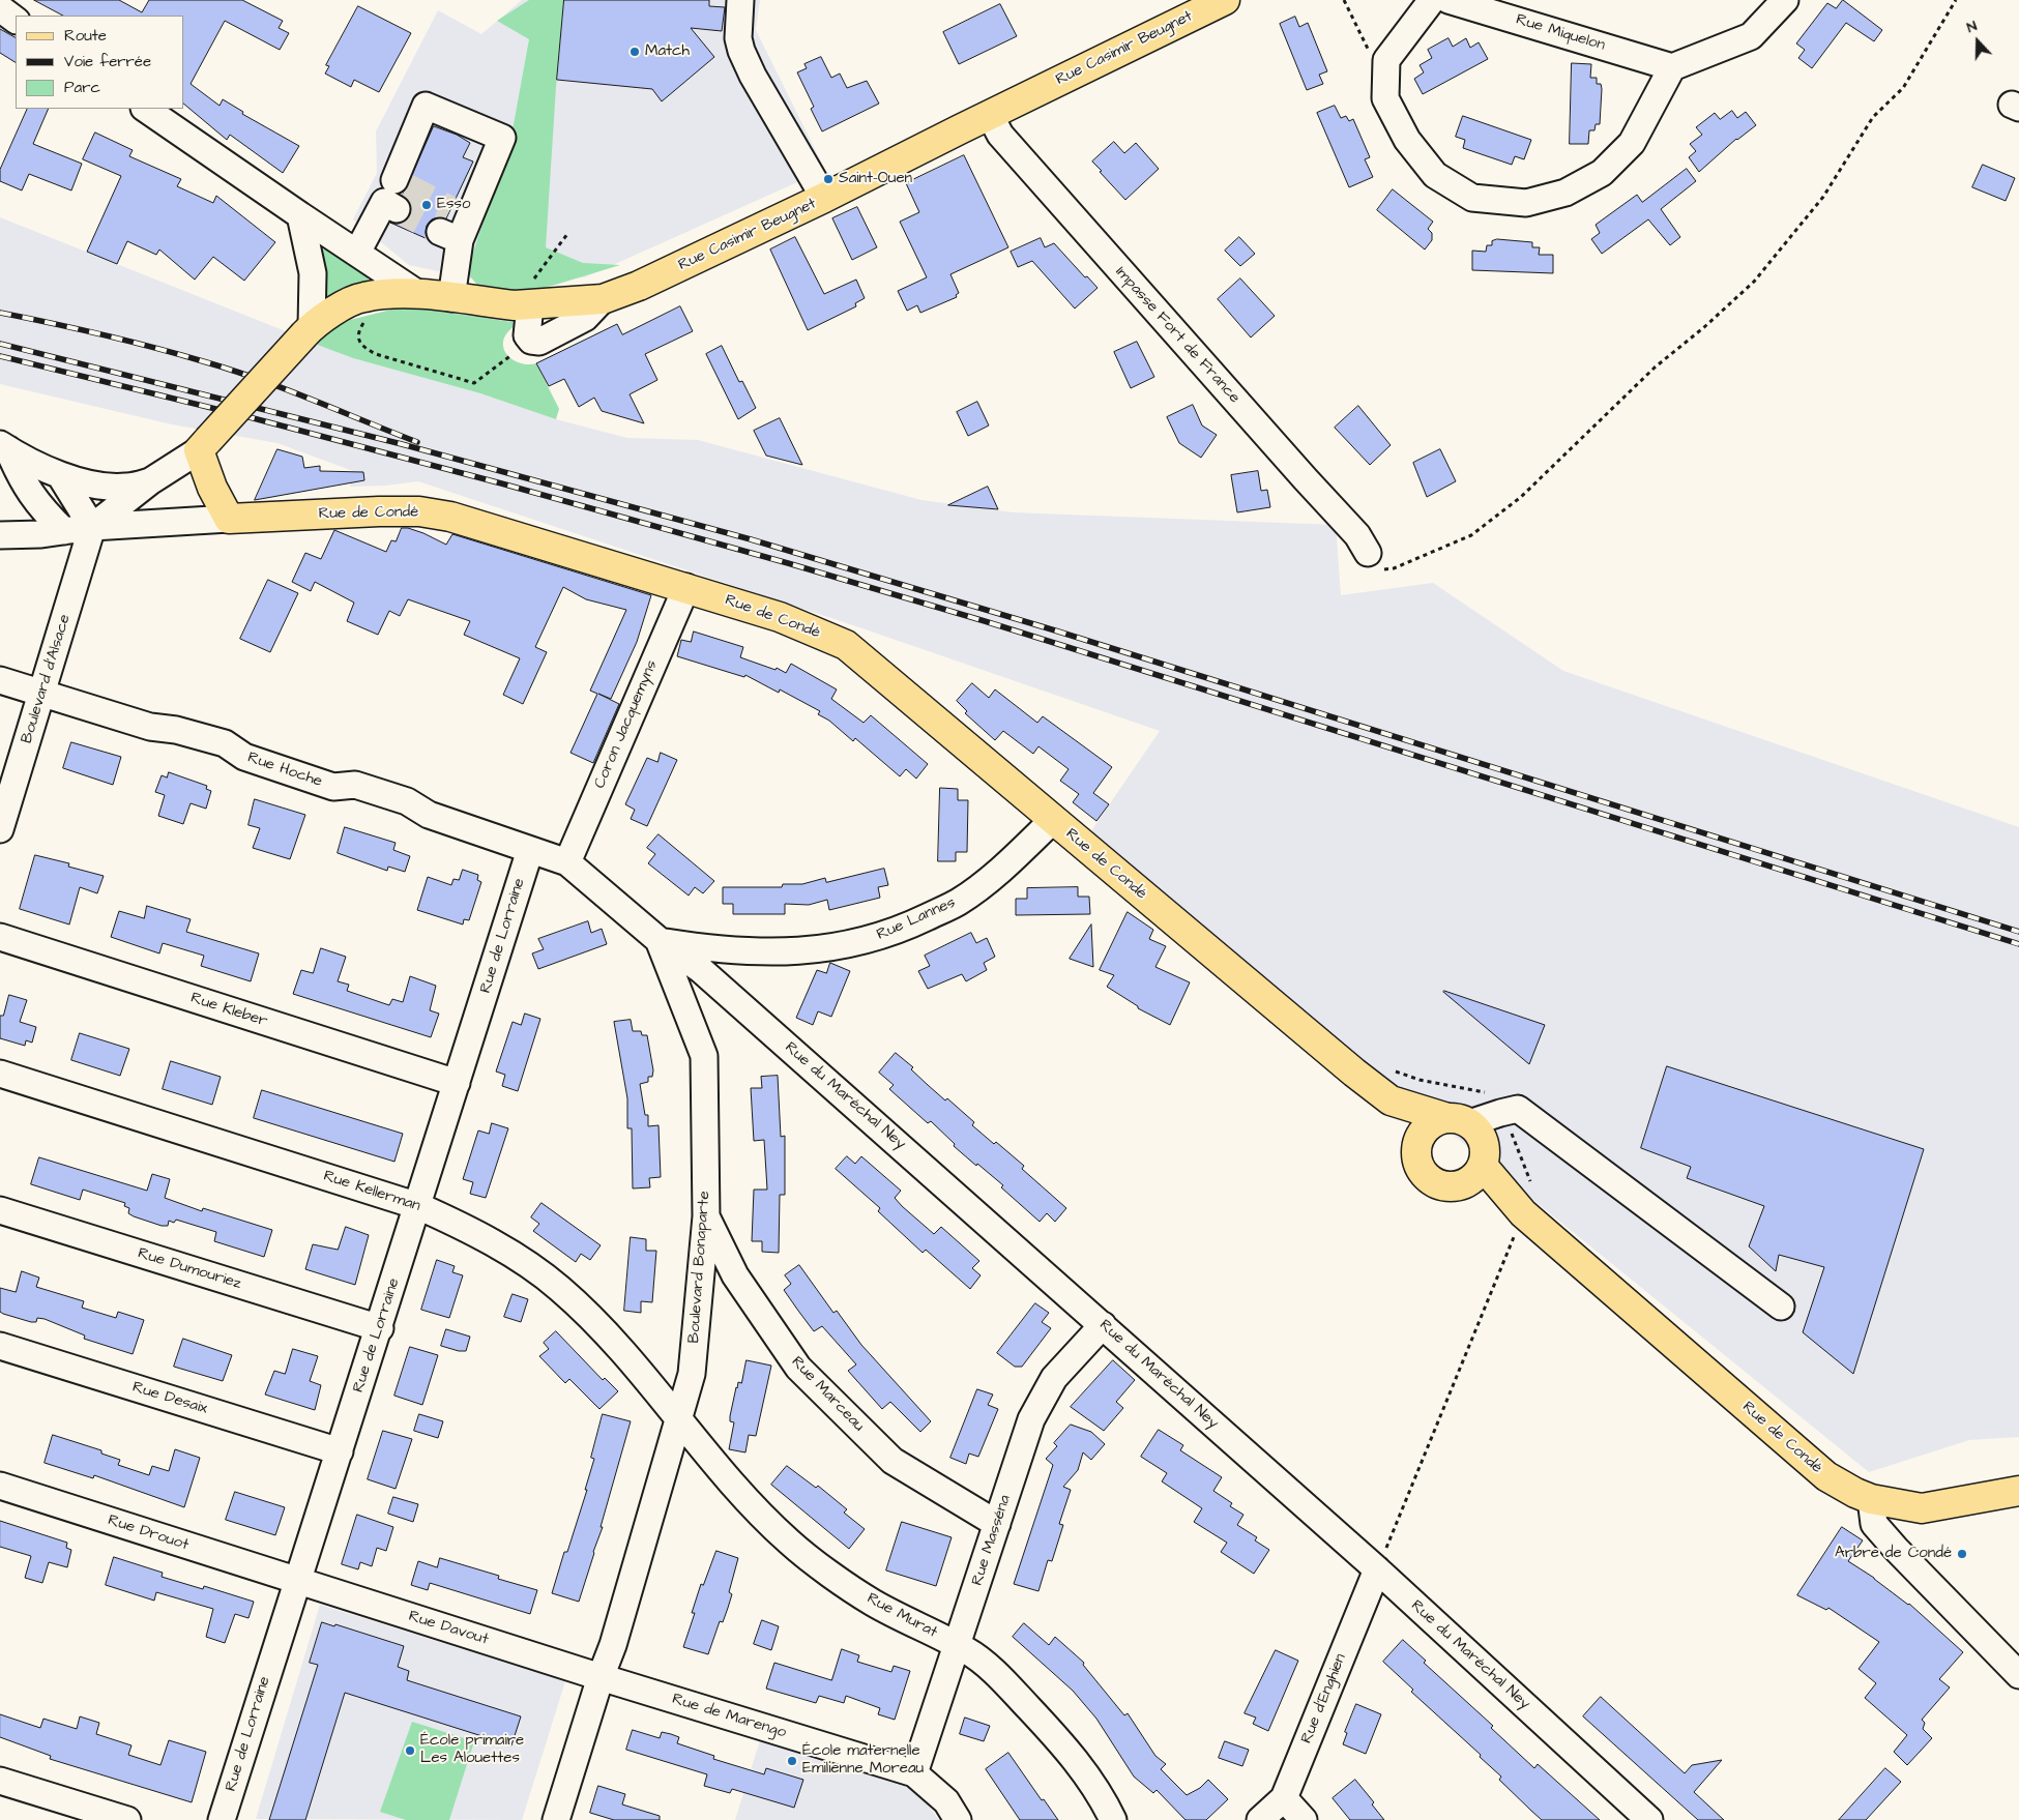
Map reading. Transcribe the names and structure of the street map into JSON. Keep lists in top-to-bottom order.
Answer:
{
  "streets": {
    "main road": ["Rue Casimir Beugnet", "Rue de Condé"],
    "street": [
      "Rue Miquelon",
      "Impasse Fort de France",
      "Boulevard d'Alsace",
      "Coron Jacquemyns",
      "Rue Hoche",
      "Rue Lannes",
      "Rue de Lorraine",
      "Rue Kleber",
      "Rue du Maréchal Ney",
      "Rue Kellerman",
      "Boulevard Bonaparte",
      "Rue Dumouriez",
      "Rue Marceau",
      "Rue Desaix",
      "Rue Drouot",
      "Rue Masséna",
      "Rue Murat",
      "Rue Davout",
      "Rue d'Enghien",
      "Rue de Marengo"
    ]
  },
  "crossings": [
    ["Rue Casimir Beugnet", "Impasse Fort de France"],
    ["Rue de Condé", "Boulevard d'Alsace"],
    ["Rue de Condé", "Coron Jacquemyns"],
    ["Rue de Condé", "Rue Lannes"],
    ["Boulevard d'Alsace", "Rue Hoche"],
    ["Coron Jacquemyns", "Rue Hoche"],
    ["Coron Jacquemyns", "Boulevard Bonaparte"],
    ["Rue Hoche", "Rue de Lorraine"],
    ["Rue Hoche", "Boulevard Bonaparte"],
    ["Rue Lannes", "Rue du Maréchal Ney"],
    ["Rue Lannes", "Boulevard Bonaparte"],
    ["Rue de Lorraine", "Rue Kleber"],
    ["Rue de Lorraine", "Rue Kellerman"],
    ["Rue de Lorraine", "Rue Dumouriez"],
    ["Rue de Lorraine", "Rue Desaix"],
    ["Rue de Lorraine", "Rue Drouot"],
    ["Rue de Lorraine", "Rue Davout"],
    ["Rue du Maréchal Ney", "Boulevard Bonaparte"],
    ["Rue du Maréchal Ney", "Rue Masséna"],
    ["Rue du Maréchal Ney", "Rue d'Enghien"],
    ["Rue Kellerman", "Boulevard Bonaparte"],
    ["Rue Kellerman", "Rue Murat"],
    ["Boulevard Bonaparte", "Rue Marceau"],
    ["Boulevard Bonaparte", "Rue Murat"],
    ["Boulevard Bonaparte", "Rue Davout"],
    ["Boulevard Bonaparte", "Rue de Marengo"],
    ["Rue Marceau", "Rue Masséna"],
    ["Rue Drouot", "Rue Davout"],
    ["Rue Masséna", "Rue Murat"],
    ["Rue Masséna", "Rue de Marengo"],
    ["Rue Davout", "Rue de Marengo"]
  ],
  "places": [
    "Match",
    "Saint-Ouen",
    "Esso",
    "Arbre de Condé",
    "École primaire Les Alouettes",
    "École maternelle Emilienne Moreau"
  ],
  "legend": ["Route", "Voie ferrée", "Parc"],
  "north": "top"
}
